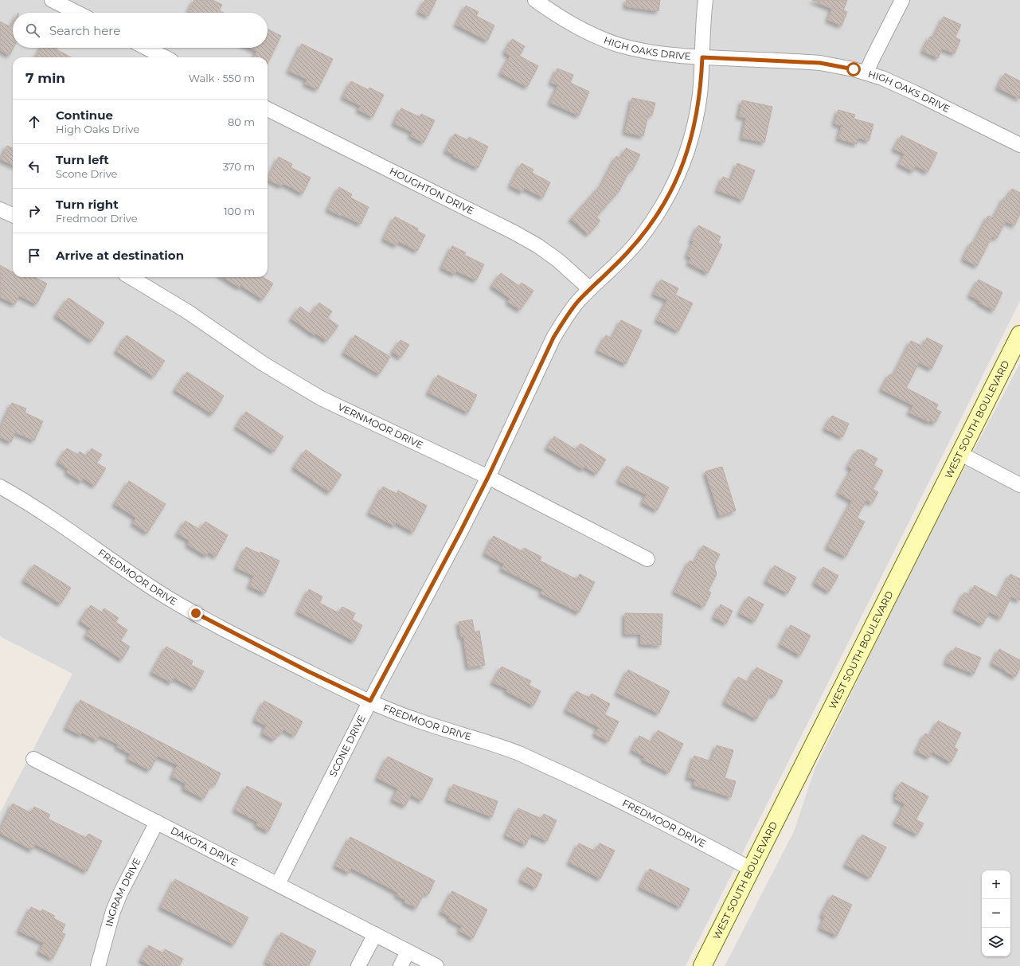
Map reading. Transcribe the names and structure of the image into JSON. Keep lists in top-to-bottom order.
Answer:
{
  "streets": {
    "street": [
      "HIGH OAKS DRIVE",
      "HOUGHTON DRIVE",
      "WEST SOUTH BOULEVARD",
      "VERNMOOR DRIVE",
      "FREDMOOR DRIVE",
      "SCONE DRIVE",
      "DAKOTA DRIVE",
      "INGRAM DRIVE"
    ]
  },
  "crossings": [
    ["HIGH OAKS DRIVE", "SCONE DRIVE"],
    ["HOUGHTON DRIVE", "SCONE DRIVE"],
    ["WEST SOUTH BOULEVARD", "FREDMOOR DRIVE"],
    ["VERNMOOR DRIVE", "SCONE DRIVE"],
    ["FREDMOOR DRIVE", "SCONE DRIVE"],
    ["SCONE DRIVE", "DAKOTA DRIVE"],
    ["DAKOTA DRIVE", "INGRAM DRIVE"]
  ],
  "page": {
    "search": "Search here",
    "heading": ["7 min", "Walk · 550 m"],
    "list": [
      ["Continue", "High Oaks Drive", "80 m"],
      ["Turn left", "Scone Drive", "370 m"],
      ["Turn right", "Fredmoor Drive", "100 m"],
      "Arrive at destination"
    ],
    "map_buttons": ["+", "−"]
  }
}
